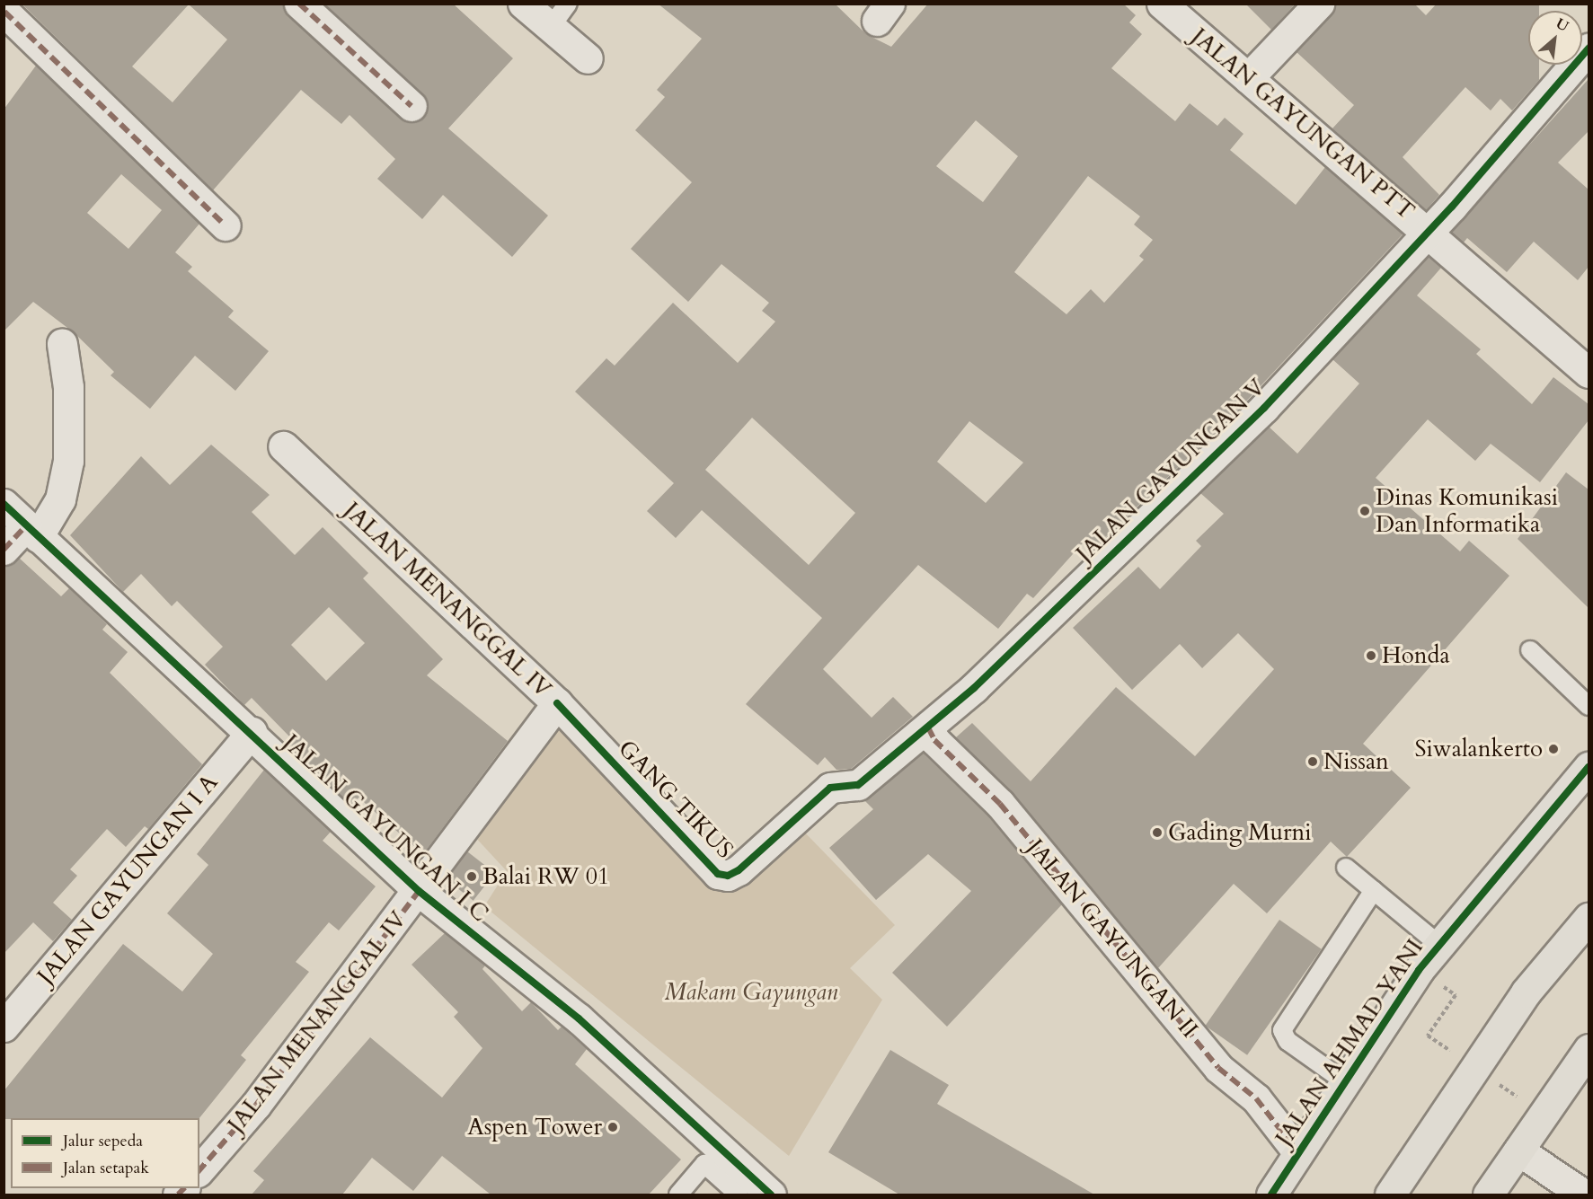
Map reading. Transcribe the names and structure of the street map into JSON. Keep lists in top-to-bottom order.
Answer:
{
  "streets": {
    "highway": ["JALAN AHMAD YANI"],
    "street": [
      "JALAN GAYUNGAN PTT",
      "JALAN GAYUNGAN V",
      "JALAN MENANGGAL IV",
      "GANG TIKUS",
      "JALAN GAYUNGAN I C",
      "JALAN GAYUNGAN I A",
      "JALAN GAYUNGAN II"
    ]
  },
  "crossings": [
    ["JALAN GAYUNGAN PTT", "JALAN GAYUNGAN V"],
    ["JALAN GAYUNGAN V", "GANG TIKUS"],
    ["JALAN GAYUNGAN V", "JALAN GAYUNGAN II"],
    ["JALAN MENANGGAL IV", "GANG TIKUS"],
    ["JALAN MENANGGAL IV", "JALAN GAYUNGAN I C"],
    ["GANG TIKUS", "JALAN GAYUNGAN II"],
    ["JALAN GAYUNGAN I C", "JALAN GAYUNGAN I A"],
    ["JALAN GAYUNGAN II", "JALAN AHMAD YANI"]
  ],
  "parks": ["Makam Gayungan"],
  "places": [
    "Dinas Komunikasi Dan Informatika",
    "Honda",
    "Siwalankerto",
    "Nissan",
    "Gading Murni",
    "Balai RW 01",
    "Aspen Tower"
  ],
  "legend": ["Jalur sepeda", "Jalan setapak"],
  "north": "top right"
}
